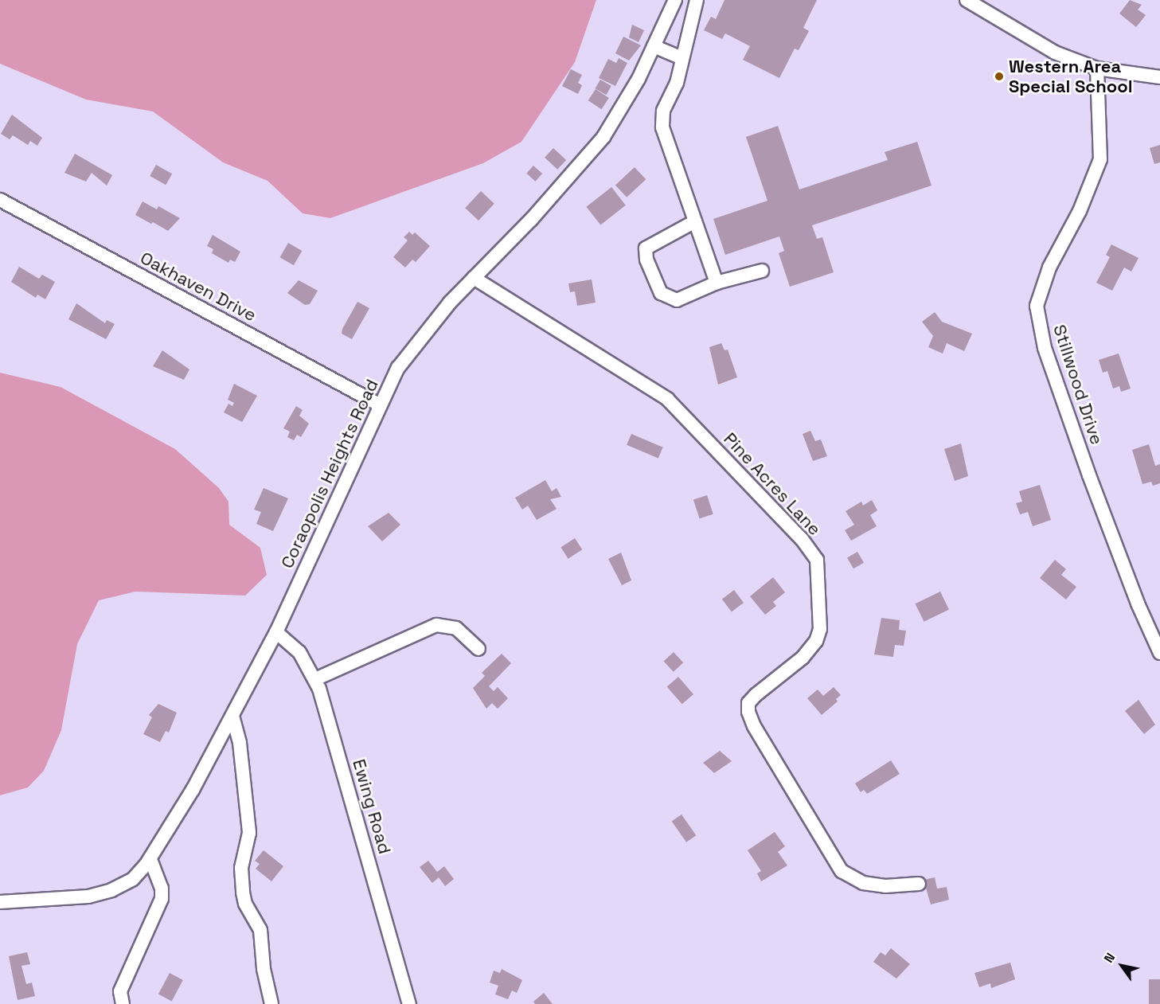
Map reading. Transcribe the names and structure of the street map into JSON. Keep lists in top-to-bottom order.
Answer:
{
  "streets": {
    "street": [
      "Oakhaven Drive",
      "Stillwood Drive",
      "Coraopolis Heights Road",
      "Pine Acres Lane",
      "Ewing Road"
    ]
  },
  "crossings": [
    ["Oakhaven Drive", "Coraopolis Heights Road"],
    ["Coraopolis Heights Road", "Pine Acres Lane"],
    ["Coraopolis Heights Road", "Ewing Road"]
  ],
  "places": ["Western Area Special School"],
  "north": "top left"
}
